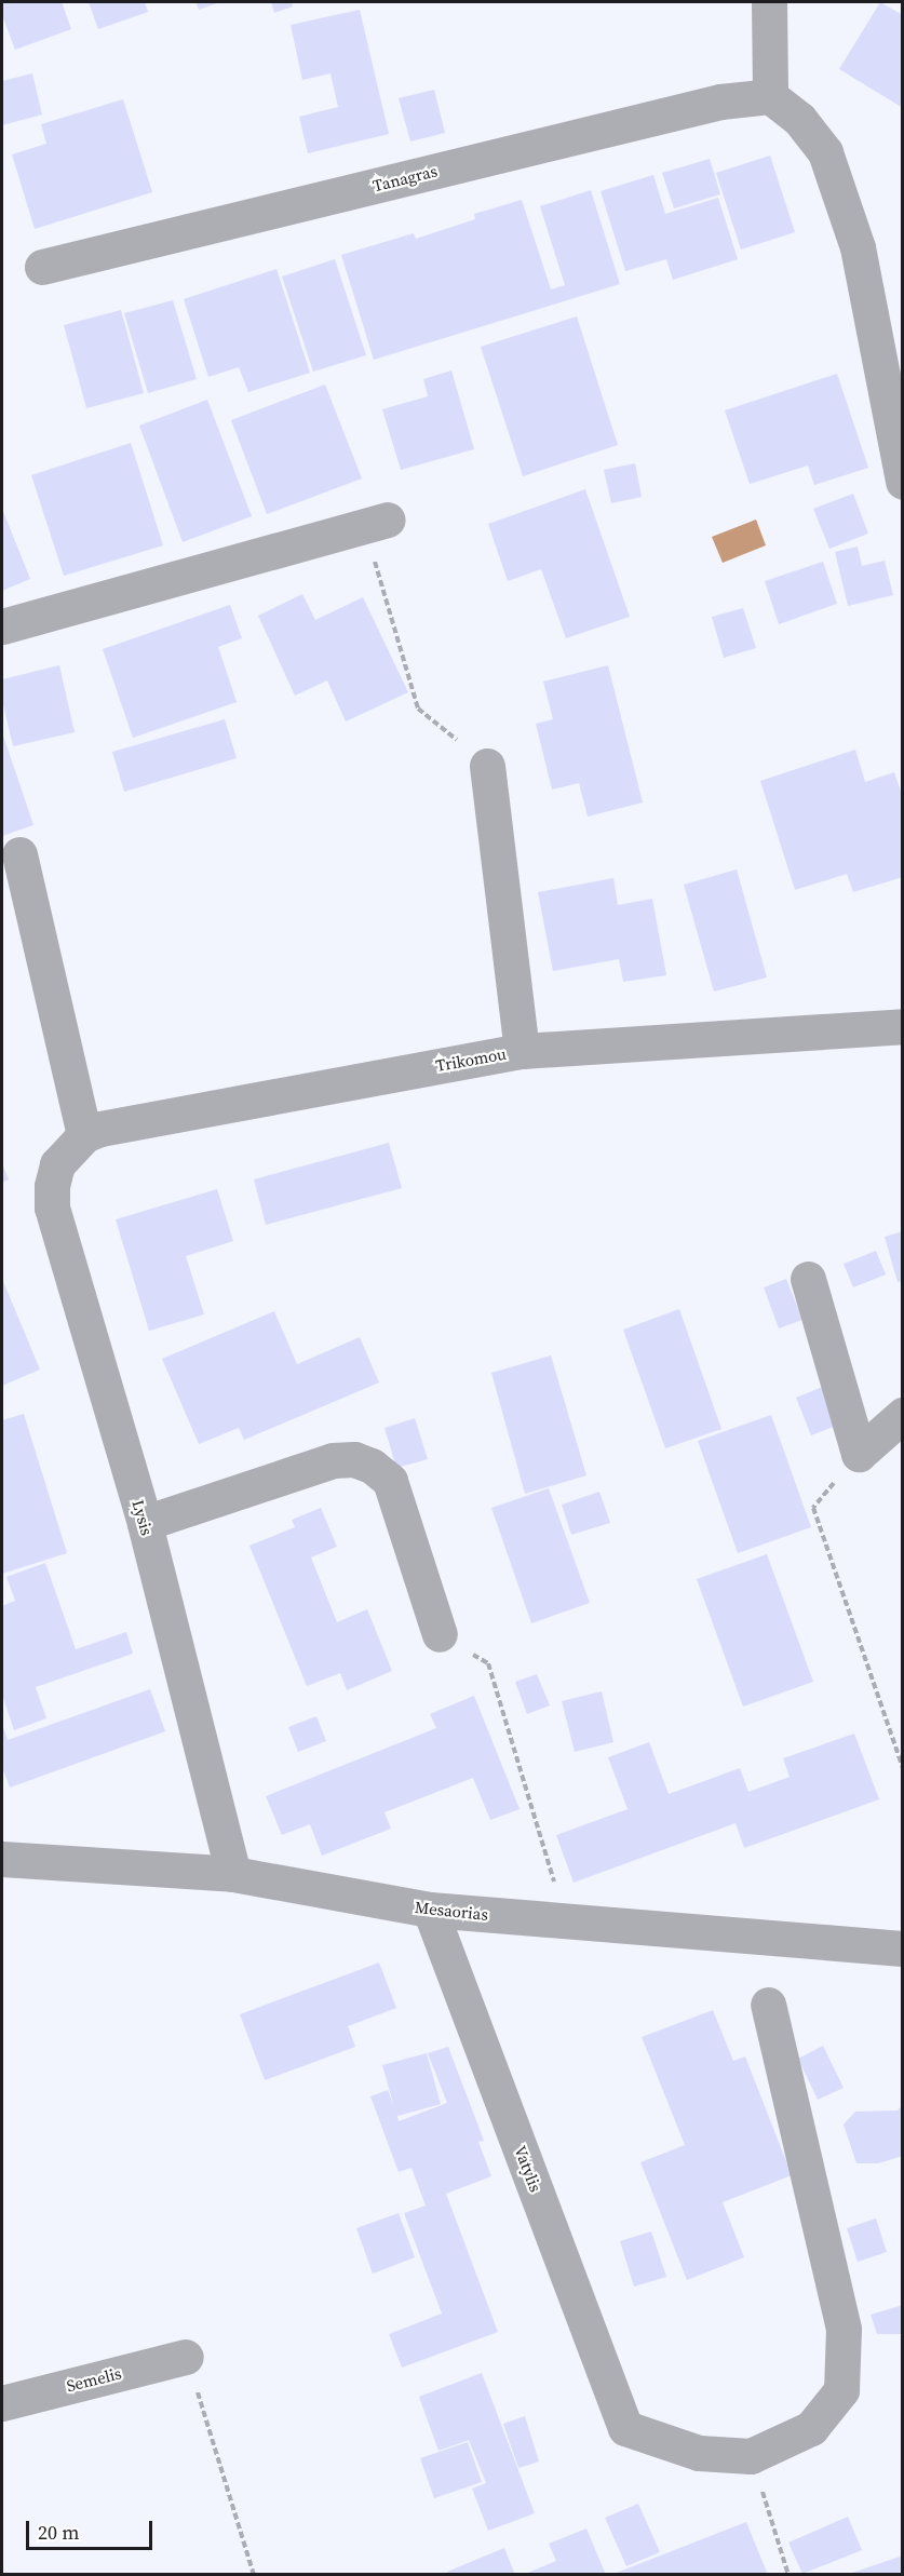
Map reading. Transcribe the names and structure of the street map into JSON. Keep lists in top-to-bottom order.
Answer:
{
  "streets": {
    "street": [
      "Tanagras",
      "Trikomou",
      "Lysis",
      "Mesaorias",
      "Vatylis",
      "Semelis"
    ]
  },
  "crossings": [
    ["Trikomou", "Lysis"],
    ["Lysis", "Mesaorias"],
    ["Mesaorias", "Vatylis"]
  ],
  "scale_bar": "20 m"
}
